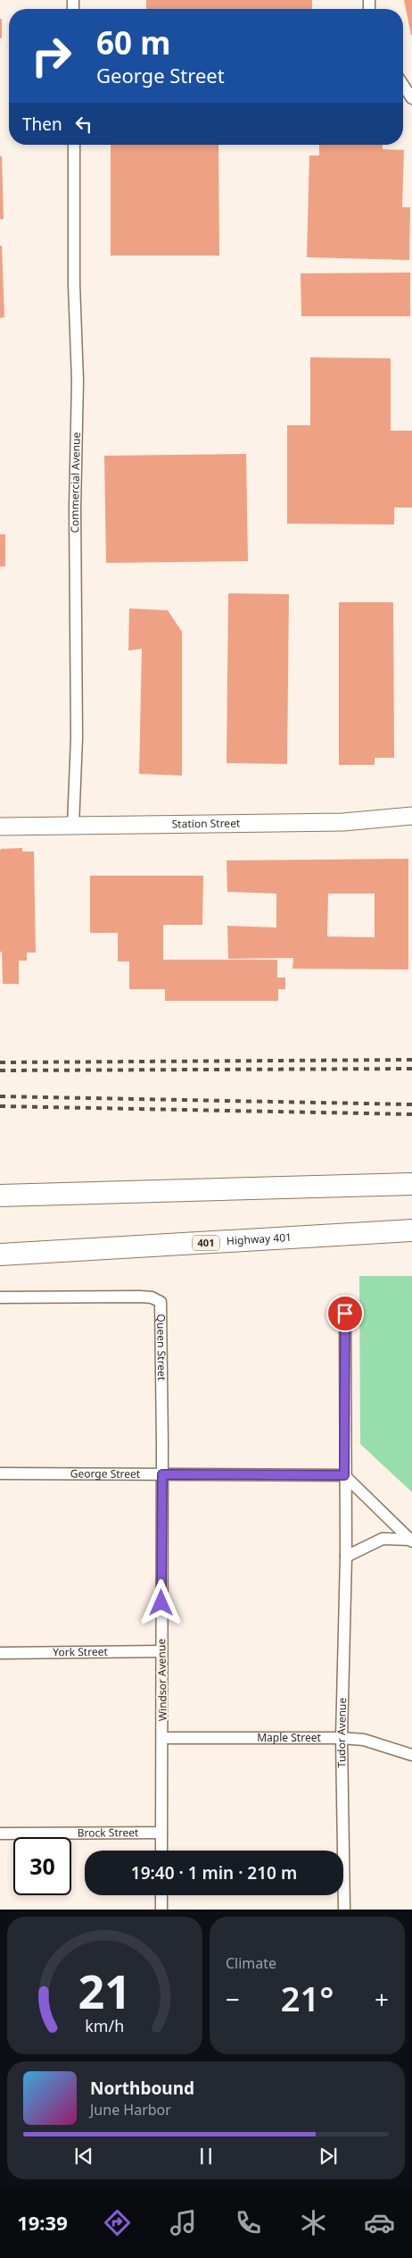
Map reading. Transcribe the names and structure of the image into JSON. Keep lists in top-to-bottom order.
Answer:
{
  "streets": {
    "highway": ["Highway 401", "401"],
    "street": [
      "Commercial Avenue",
      "Station Street",
      "Queen Street",
      "George Street",
      "York Street",
      "Windsor Avenue",
      "Tudor Avenue",
      "Maple Street",
      "Brock Street"
    ]
  },
  "crossings": [
    ["Commercial Avenue", "Station Street"],
    ["Queen Street", "George Street"],
    ["Queen Street", "Windsor Avenue"],
    ["George Street", "Windsor Avenue"],
    ["George Street", "Tudor Avenue"],
    ["York Street", "Windsor Avenue"],
    ["Windsor Avenue", "Maple Street"],
    ["Windsor Avenue", "Brock Street"],
    ["Tudor Avenue", "Maple Street"]
  ],
  "page": {
    "turn": ["60 m", "George Street"],
    "then": "Then",
    "limit": "30",
    "trip": "19:40 · 1 min · 210 m",
    "tile": "Climate",
    "heat": ["−", "21°", "+"],
    "song": ["Northbound", "June Harbor"],
    "tabs": "19:39",
    "gauge": ["21", "km/h"]
  }
}
